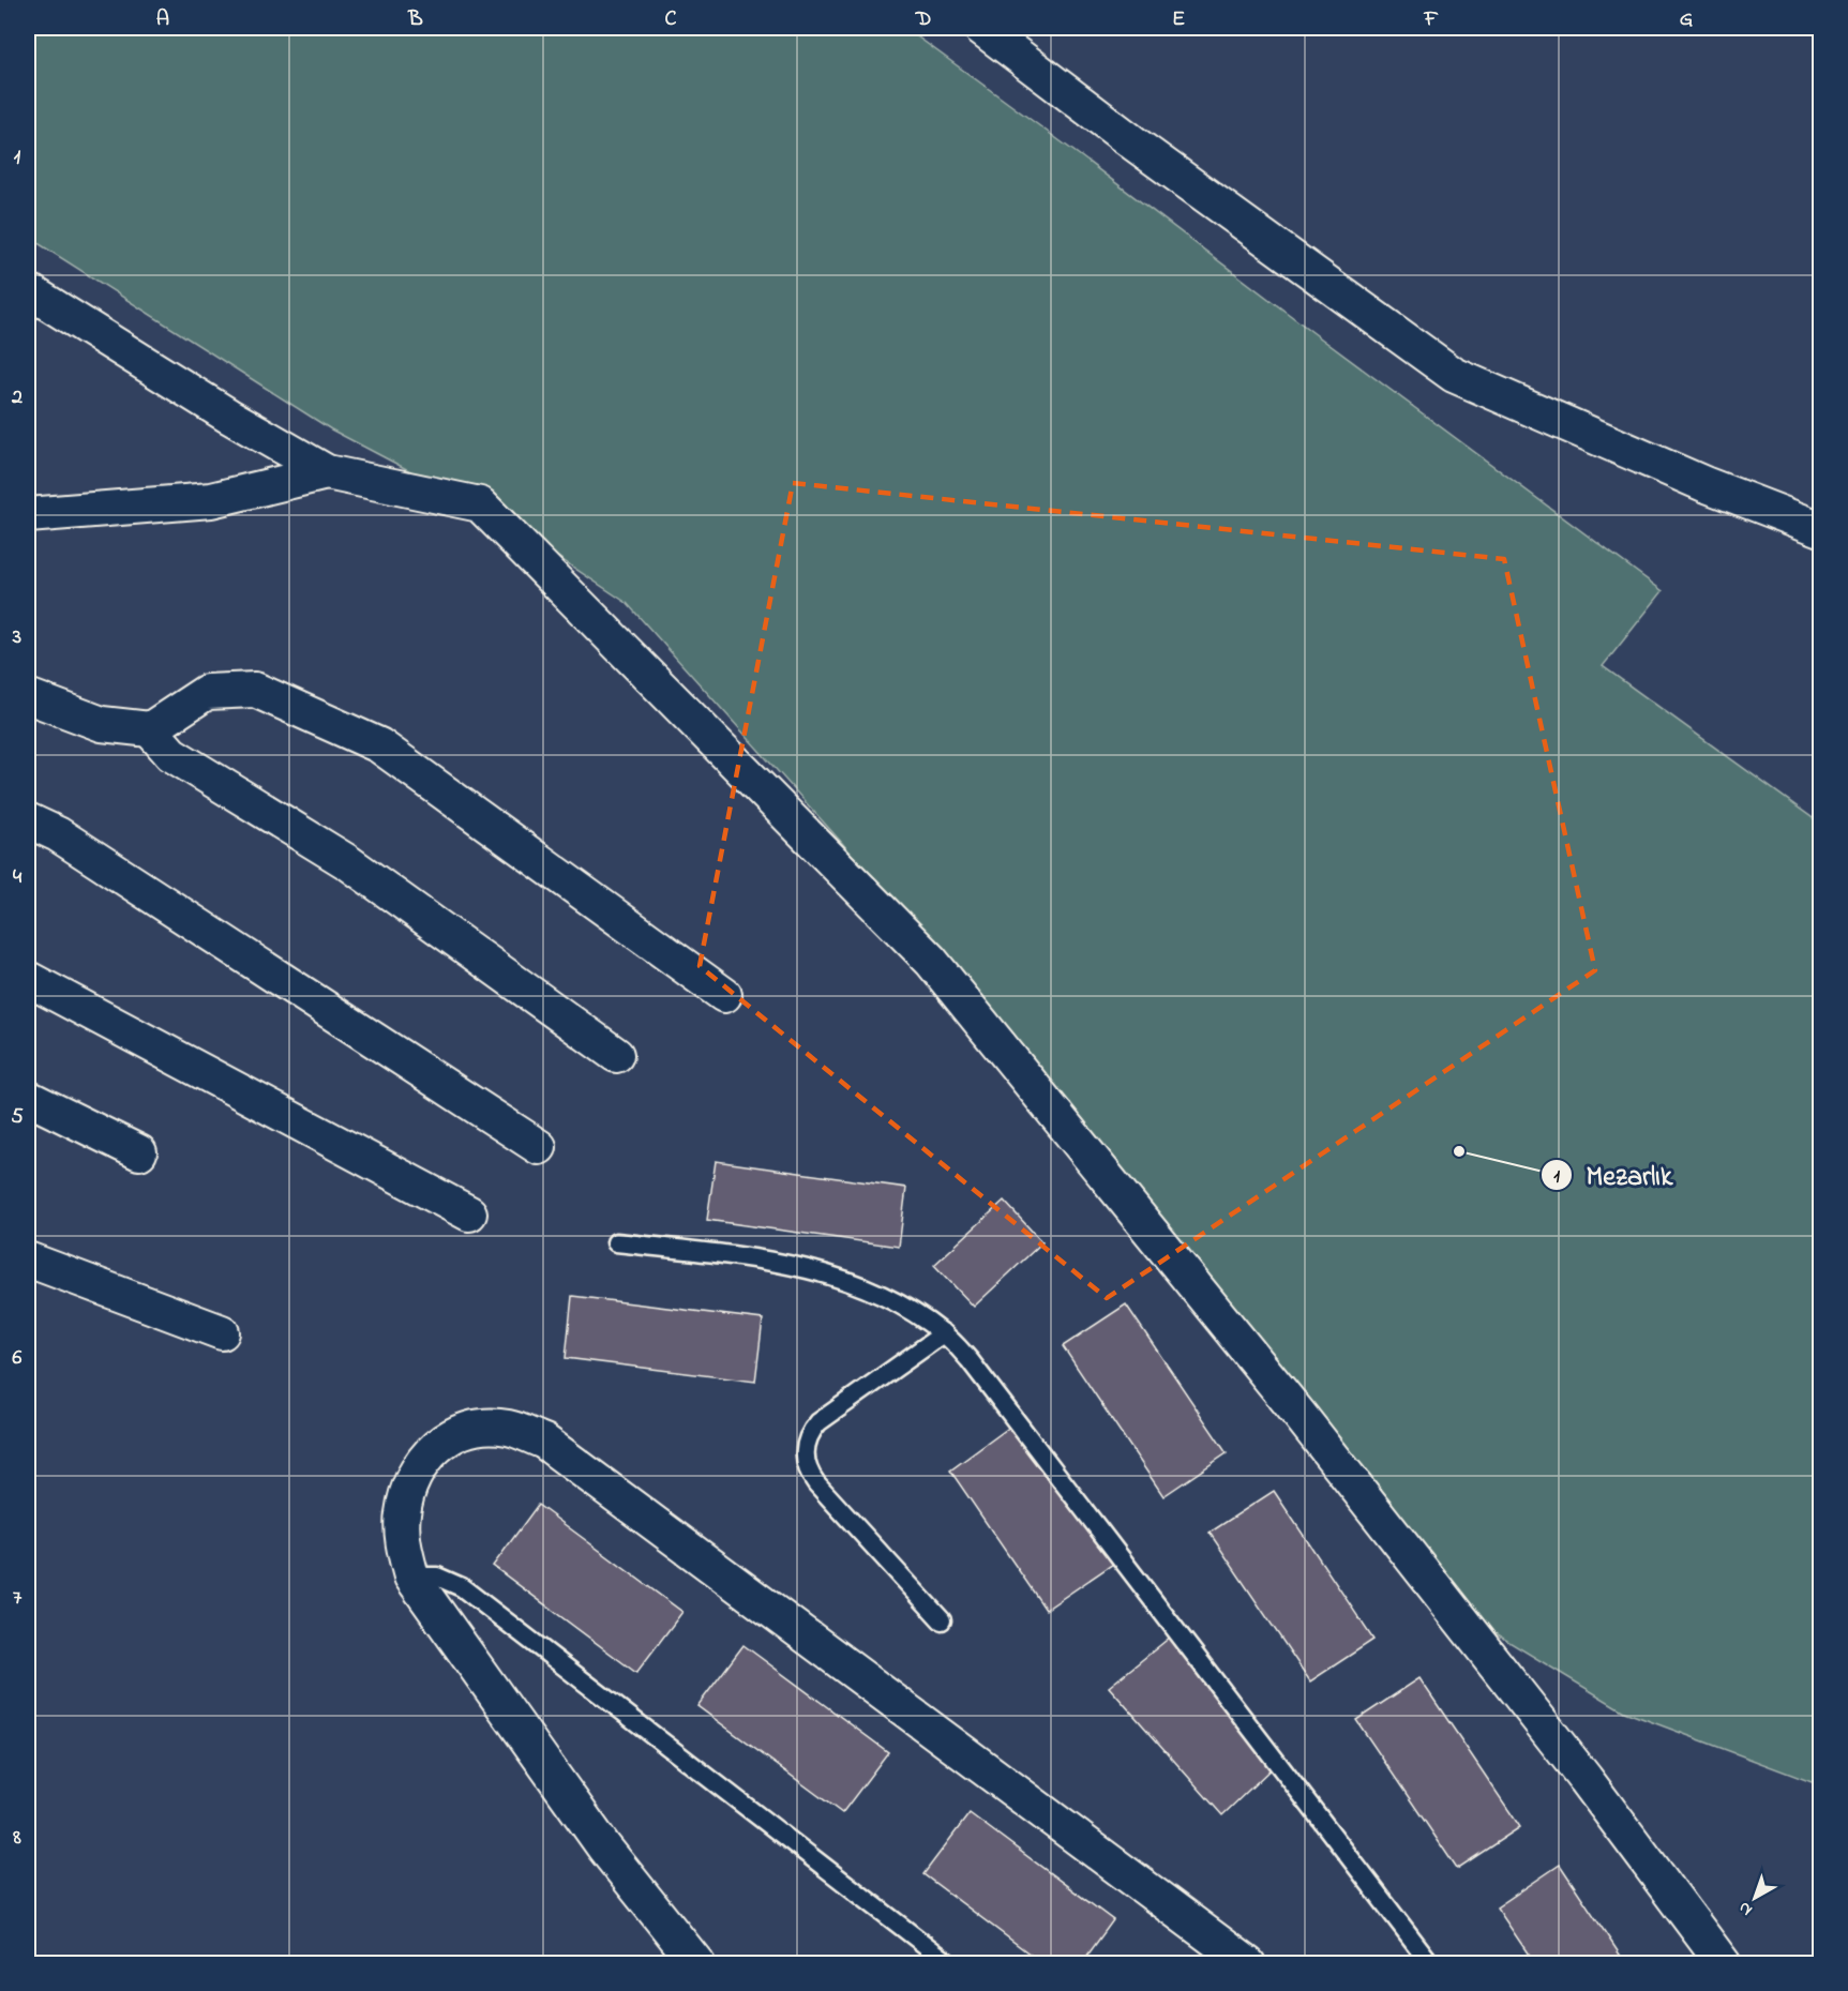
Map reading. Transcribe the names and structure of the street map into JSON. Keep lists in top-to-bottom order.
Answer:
{
  "places": ["Mezarlık"],
  "north": "bottom left",
  "grid": {
    "columns": [
      "A",
      "B",
      "C",
      "D",
      "E",
      "F",
      "G"
    ],
    "rows": [
      "1",
      "2",
      "3",
      "4",
      "5",
      "6",
      "7",
      "8"
    ]
  }
}
